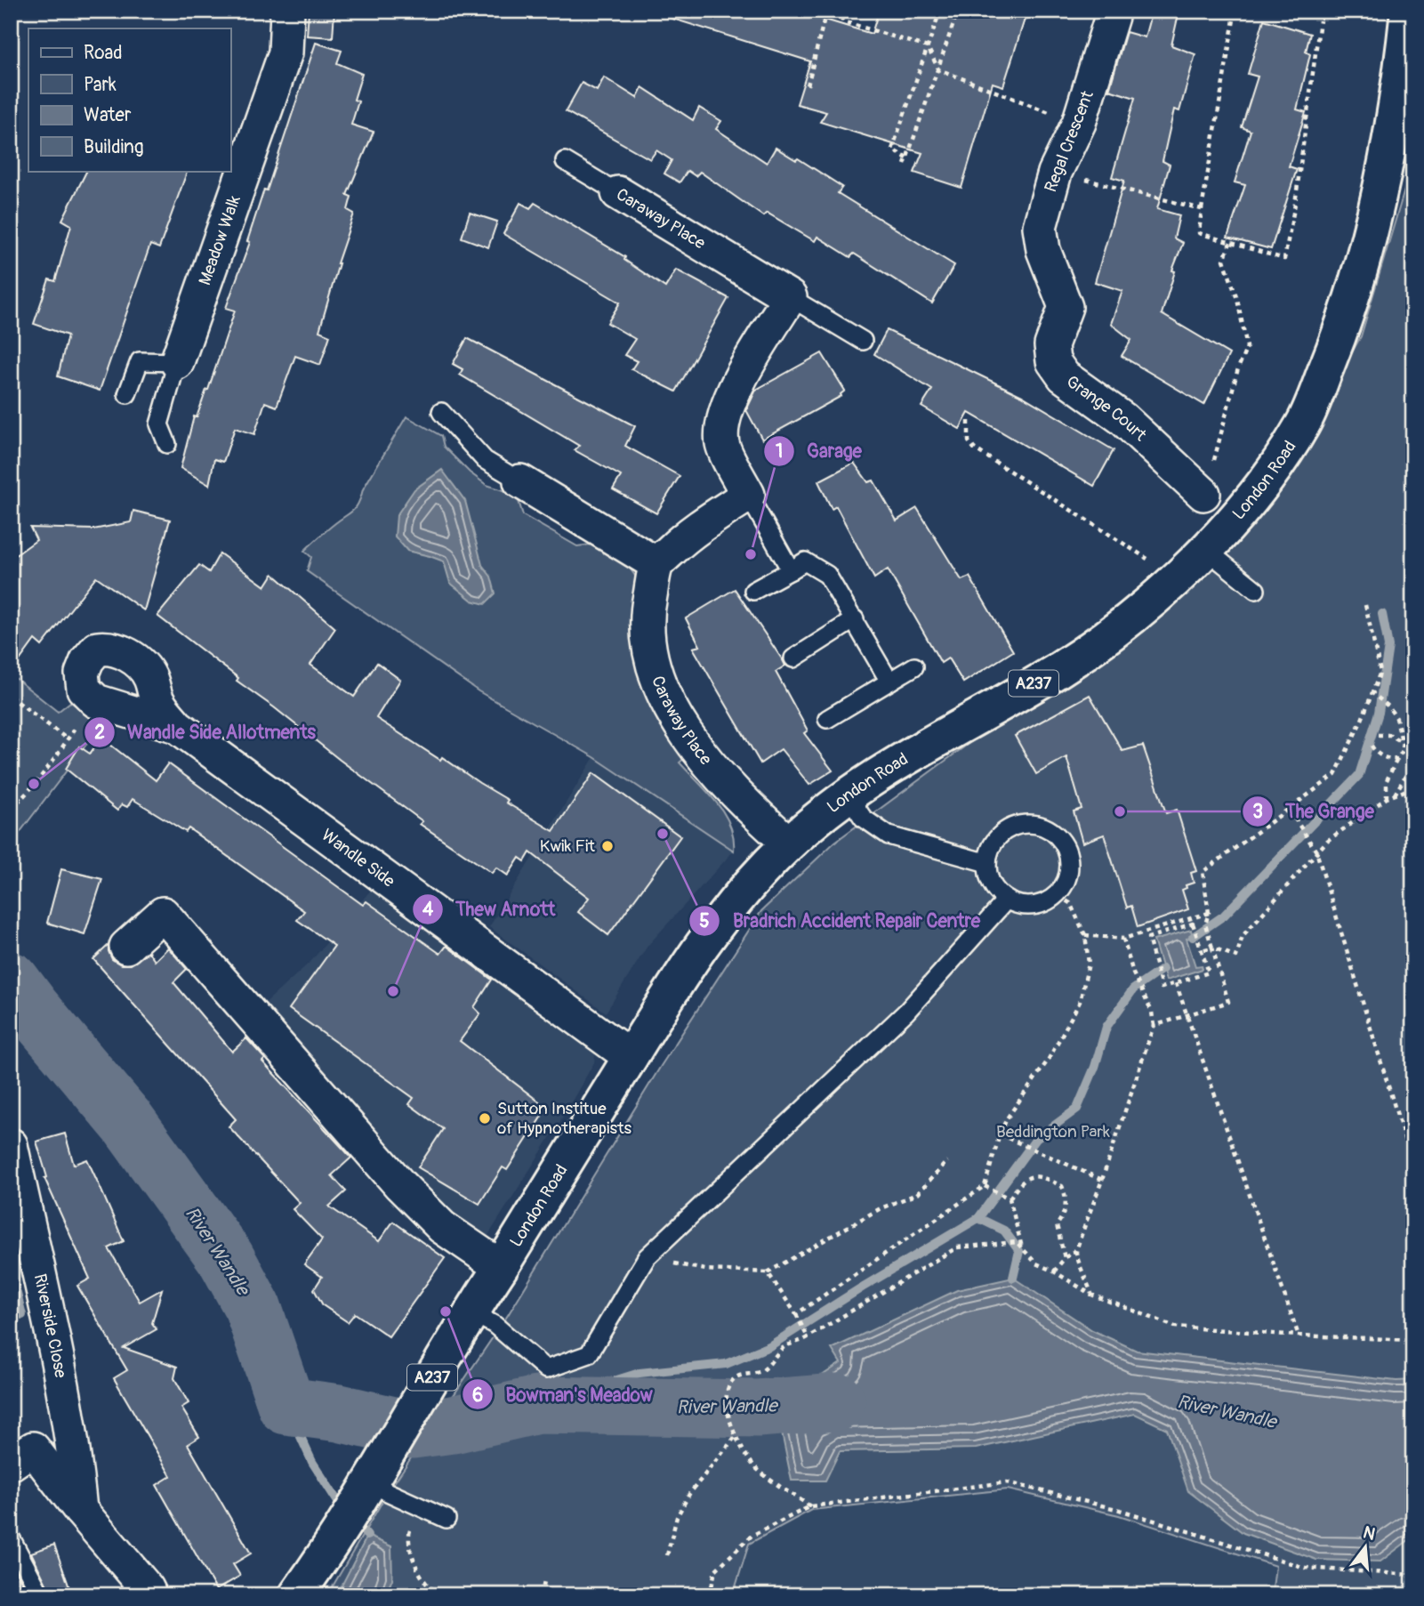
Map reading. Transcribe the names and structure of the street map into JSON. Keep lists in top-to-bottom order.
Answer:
{
  "streets": {
    "main road": ["London Road", "A237"],
    "street": [
      "Regal Crescent",
      "Caraway Place",
      "Meadow Walk",
      "Grange Court",
      "Wandle Side",
      "Riverside Close"
    ]
  },
  "crossings": [
    ["Regal Crescent", "Grange Court"],
    ["Caraway Place", "London Road"],
    ["London Road", "Wandle Side"]
  ],
  "water": ["River Wandle"],
  "parks": ["Beddington Park"],
  "places": [
    "Garage",
    "Wandle Side Allotments",
    "The Grange",
    "Bradrich Accident Repair Centre",
    "Kwik Fit",
    "Thew Arnott",
    "Sutton Institue of Hypnotherapists",
    "Bowman's Meadow"
  ],
  "legend": [
    "Road",
    "Park",
    "Water",
    "Building"
  ],
  "north": "top"
}
